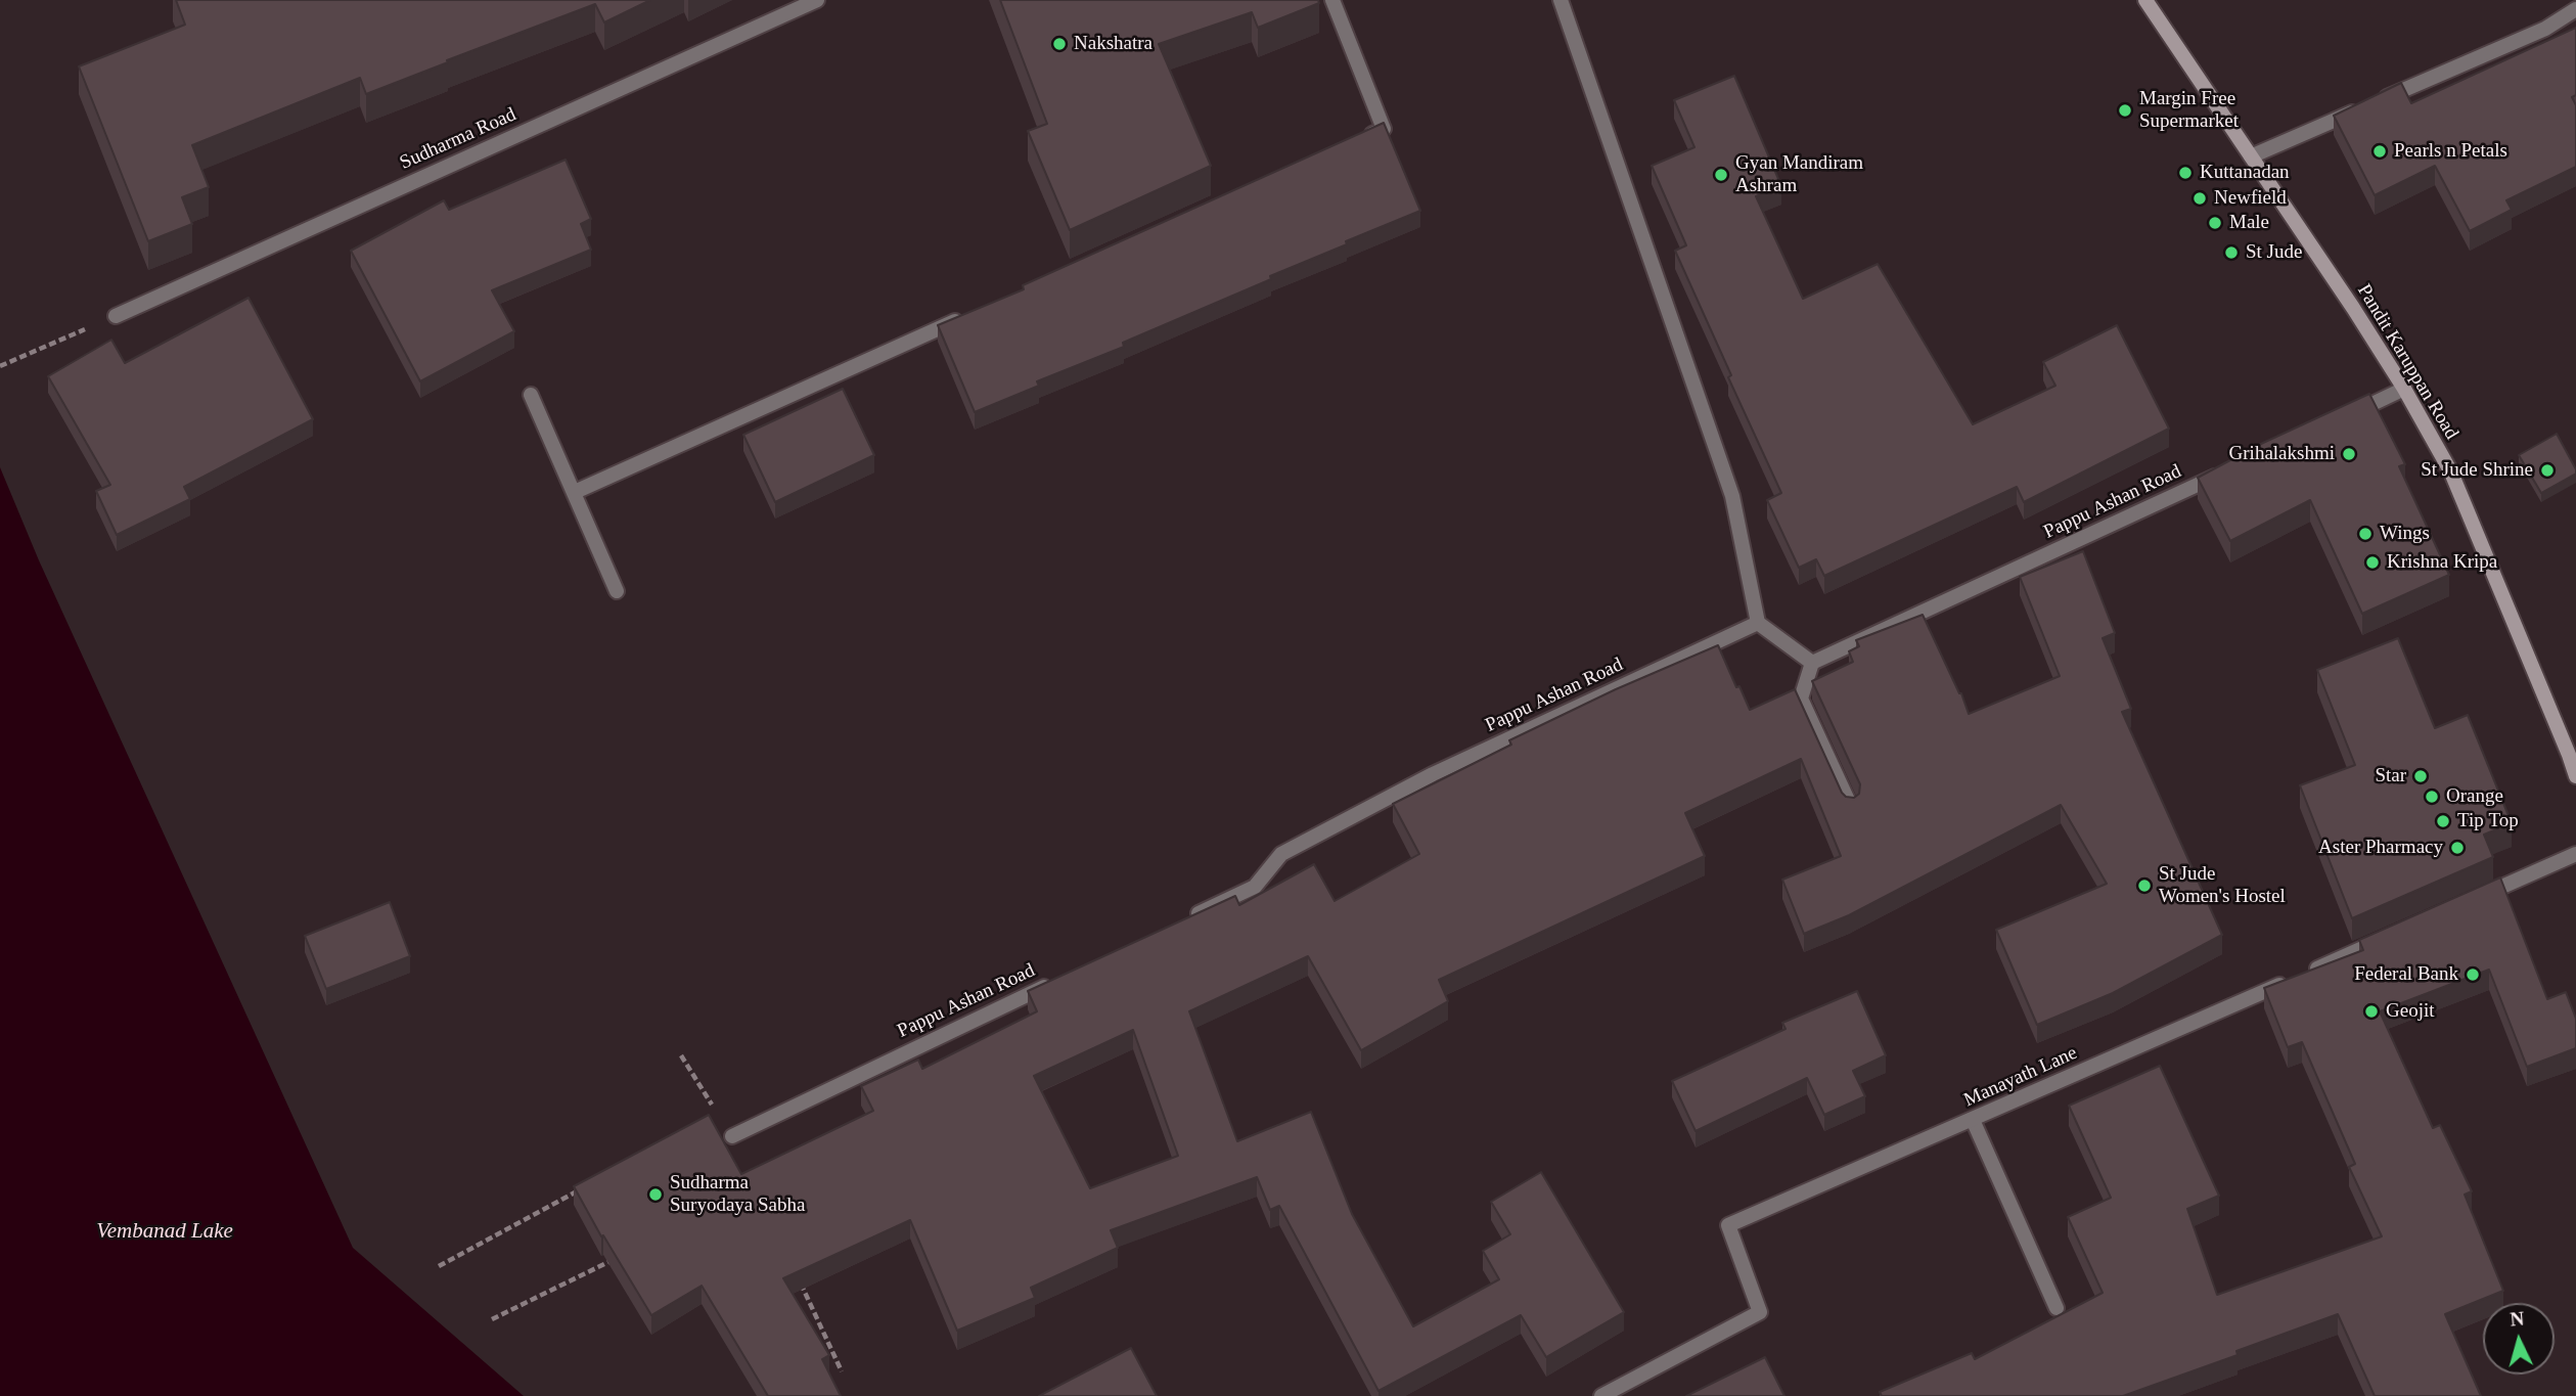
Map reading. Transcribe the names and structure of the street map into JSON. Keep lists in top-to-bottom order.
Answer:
{
  "streets": {
    "main road": ["Pandit Karuppan Road"],
    "street": ["Sudharma Road", "Pappu Ashan Road", "Manayath Lane"]
  },
  "water": ["Vembanad Lake"],
  "places": [
    "Nakshatra",
    "Margin Free Supermarket",
    "Pearls n Petals",
    "Kuttanadan",
    "Gyan Mandiram Ashram",
    "Newfield",
    "Male",
    "St Jude",
    "Grihalakshmi",
    "St Jude Shrine",
    "Wings",
    "Krishna Kripa",
    "Star",
    "Orange",
    "Tip Top",
    "Aster Pharmacy",
    "St Jude Women's Hostel",
    "Federal Bank",
    "Geojit",
    "Sudharma Suryodaya Sabha"
  ],
  "north": "top"
}
